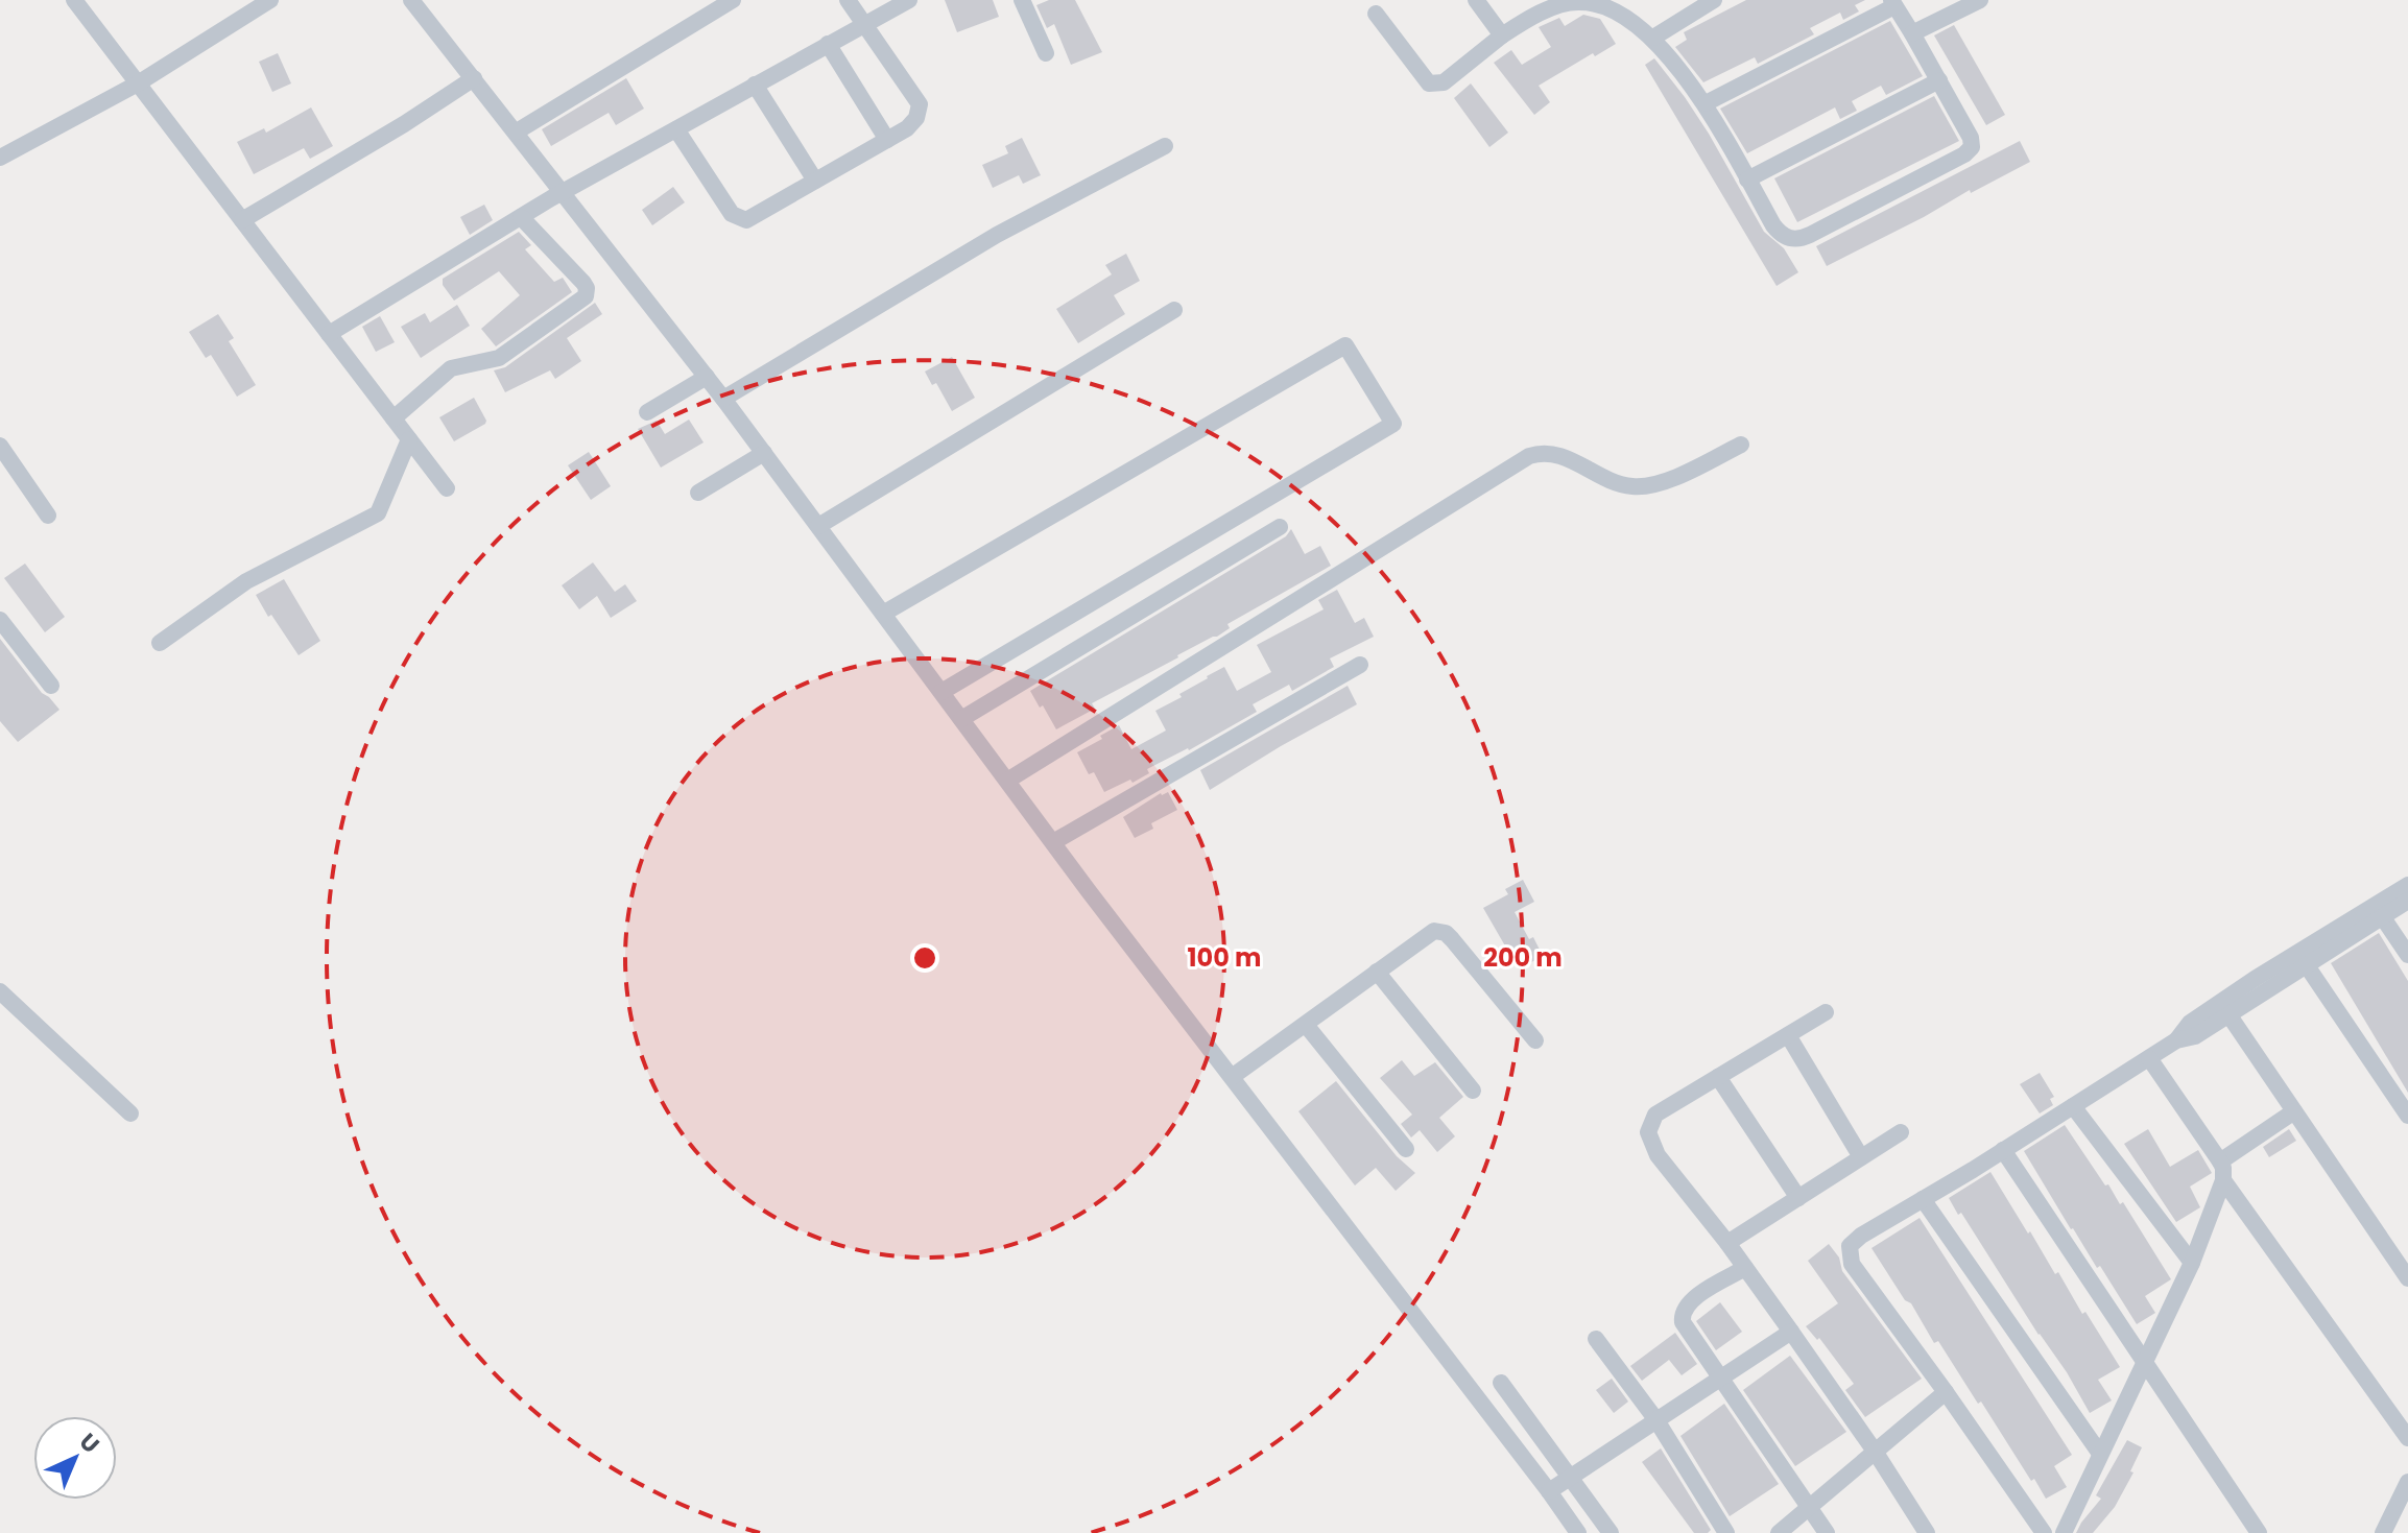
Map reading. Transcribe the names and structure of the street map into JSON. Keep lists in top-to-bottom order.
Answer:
{
  "north": "top right",
  "rings": ["100 m", "200 m"]
}
